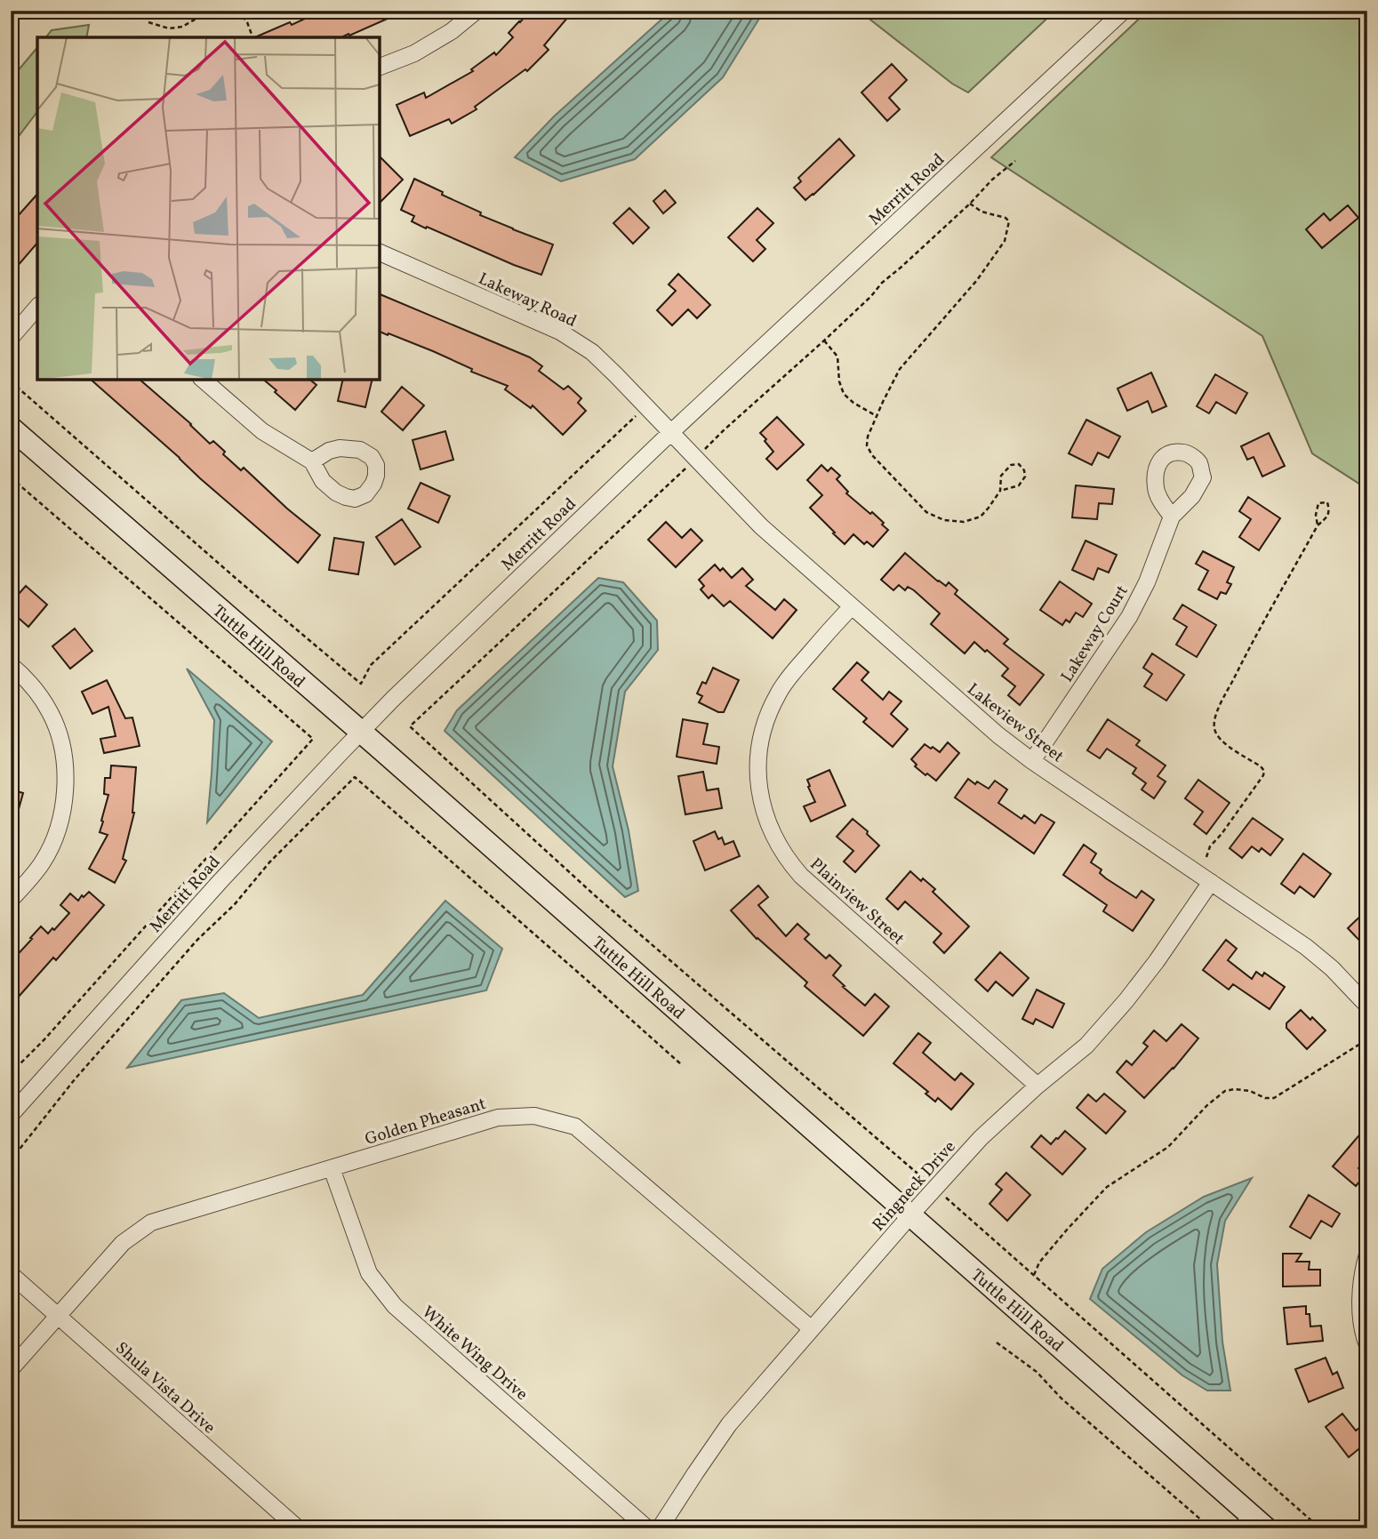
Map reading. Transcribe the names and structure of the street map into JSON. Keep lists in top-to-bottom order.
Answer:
{
  "streets": {
    "main road": ["Tuttle Hill Road"],
    "street": [
      "Merritt Road",
      "Lakeway Road",
      "Lakeway Court",
      "Lakeview Street",
      "Plainview Street",
      "Golden Pheasant",
      "Ringneck Drive",
      "White Wing Drive",
      "Shula Vista Drive"
    ]
  },
  "crossings": [
    ["Merritt Road", "Lakeway Road"],
    ["Merritt Road", "Tuttle Hill Road"],
    ["Merritt Road", "Lakeview Street"],
    ["Lakeway Road", "Lakeview Street"],
    ["Lakeway Court", "Lakeview Street"],
    ["Tuttle Hill Road", "Ringneck Drive"],
    ["Lakeview Street", "Plainview Street"],
    ["Lakeview Street", "Ringneck Drive"],
    ["Plainview Street", "Ringneck Drive"],
    ["Golden Pheasant", "Ringneck Drive"],
    ["Golden Pheasant", "White Wing Drive"],
    ["Golden Pheasant", "Shula Vista Drive"]
  ]
}
